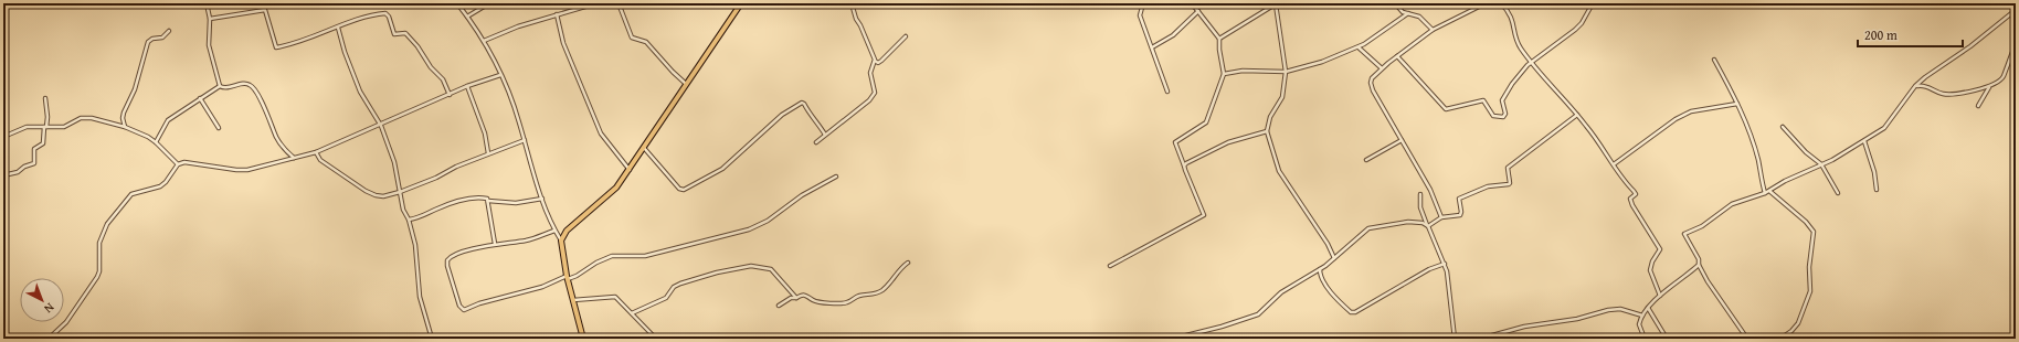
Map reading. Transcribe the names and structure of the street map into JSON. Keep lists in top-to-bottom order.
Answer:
{
  "scale_bar": "200 m",
  "north": "bottom right"
}
